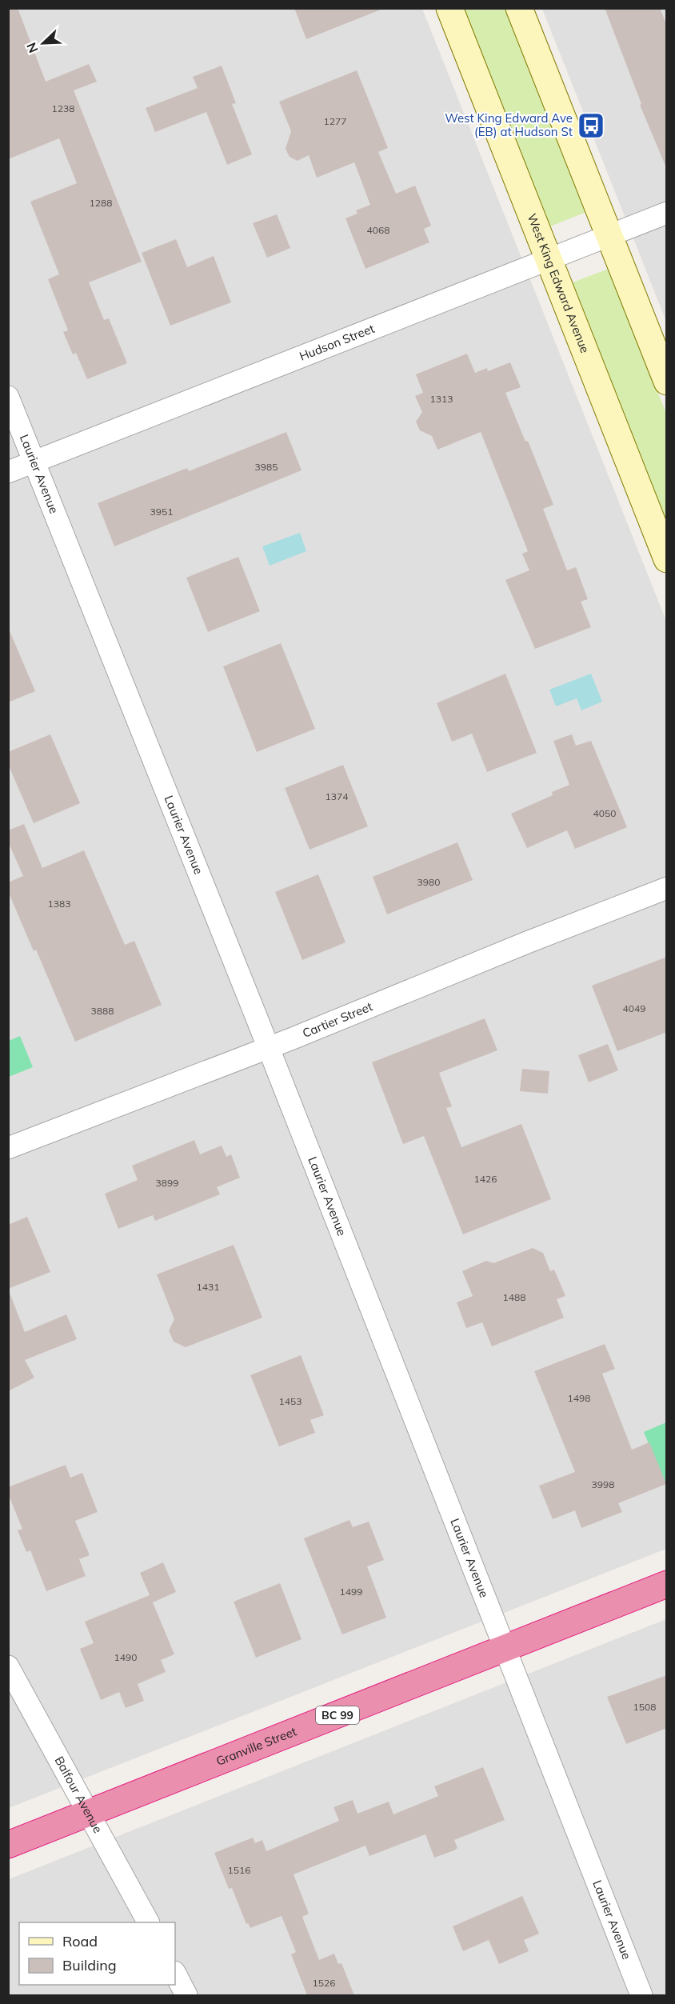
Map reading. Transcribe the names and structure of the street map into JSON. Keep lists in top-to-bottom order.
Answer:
{
  "streets": {
    "highway": ["BC 99", "Granville Street"],
    "main road": ["West King Edward Avenue"],
    "street": [
      "Hudson Street",
      "Laurier Avenue",
      "Cartier Street",
      "Balfour Avenue"
    ]
  },
  "crossings": [
    ["West King Edward Avenue", "Hudson Street"],
    ["Hudson Street", "Laurier Avenue"],
    ["Laurier Avenue", "Cartier Street"],
    ["Laurier Avenue", "Granville Street"],
    ["Granville Street", "Balfour Avenue"]
  ],
  "places": {
    "bus stop": ["West King Edward Ave (EB) at Hudson St"]
  },
  "house_numbers": [
    "1238",
    "1277",
    "1288",
    "4068",
    "1313",
    "3985",
    "3951",
    "1374",
    "4050",
    "3980",
    "1383",
    "4049",
    "3888",
    "1426",
    "3899",
    "1431",
    "1488",
    "1498",
    "1453",
    "3998",
    "1499",
    "1490",
    "1508",
    "1516",
    "1526"
  ],
  "legend": ["Road", "Building"],
  "north": "bottom left"
}
